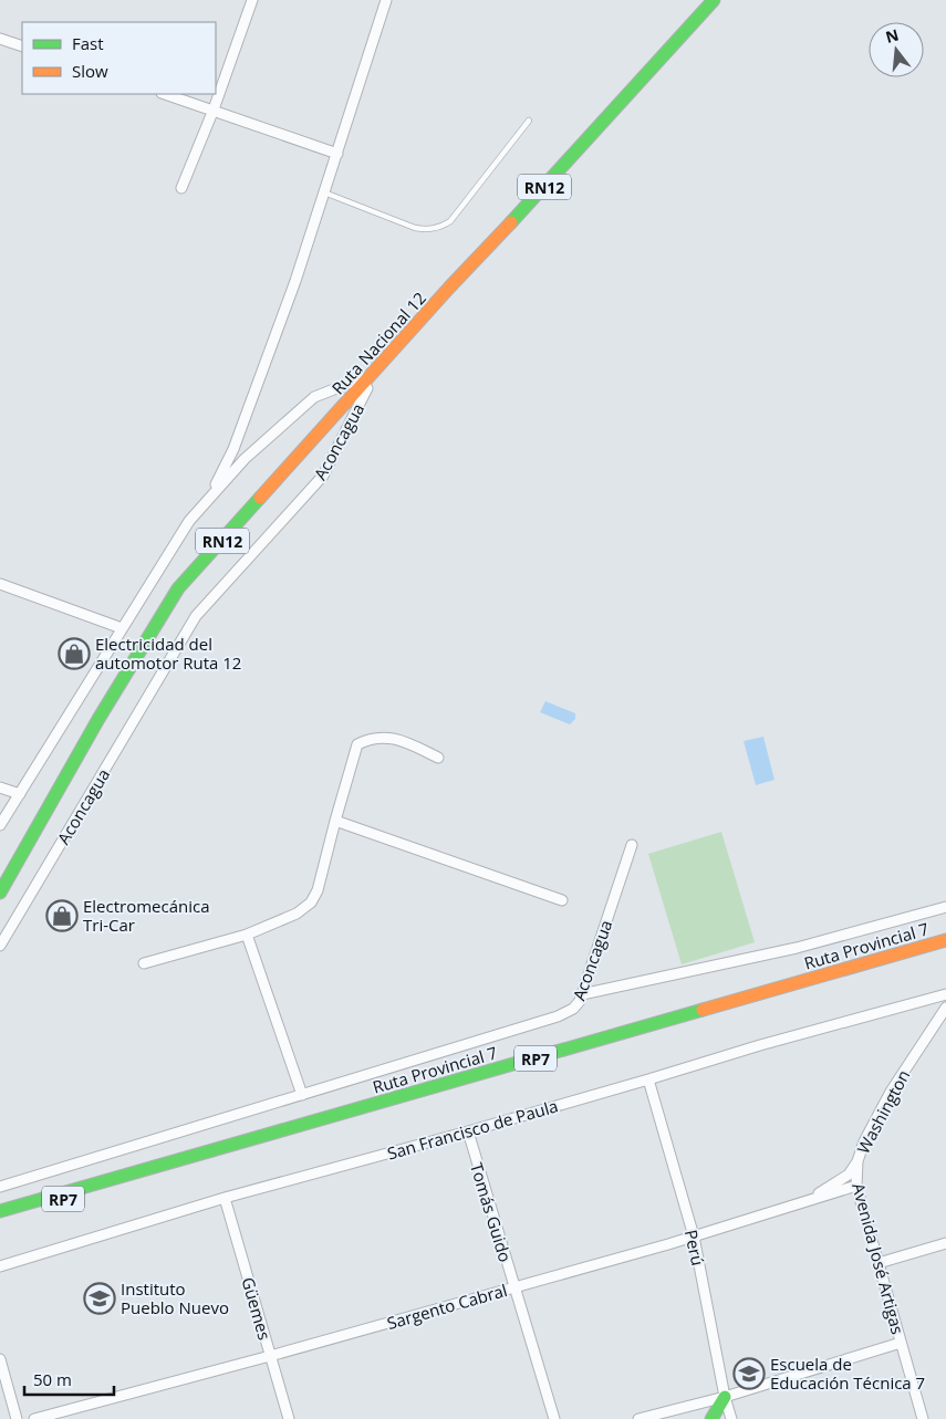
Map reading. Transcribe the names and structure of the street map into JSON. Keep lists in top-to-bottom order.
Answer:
{
  "streets": {
    "main road": [
      "RN12",
      "Ruta Nacional 12",
      "Ruta Provincial 7",
      "RP7"
    ],
    "street": [
      "Aconcagua",
      "Washington",
      "San Francisco de Paula",
      "Tomás Guido",
      "Perú",
      "Avenida José Artigas",
      "Sargento Cabral",
      "Güemes"
    ]
  },
  "crossings": [
    ["Ruta Nacional 12", "Aconcagua"],
    ["Washington", "Avenida José Artigas"],
    ["Washington", "Sargento Cabral"],
    ["San Francisco de Paula", "Tomás Guido"],
    ["San Francisco de Paula", "Perú"],
    ["San Francisco de Paula", "Güemes"],
    ["Tomás Guido", "Sargento Cabral"],
    ["Perú", "Sargento Cabral"],
    ["Avenida José Artigas", "Sargento Cabral"],
    ["Sargento Cabral", "Güemes"]
  ],
  "places": {
    "shop": ["Electricidad del automotor Ruta 12", "Electromecánica Tri-Car"],
    "school or university": ["Instituto Pueblo Nuevo", "Escuela de Educación Técnica 7"]
  },
  "legend": ["Fast", "Slow"],
  "scale_bar": "50 m",
  "north": "top"
}
